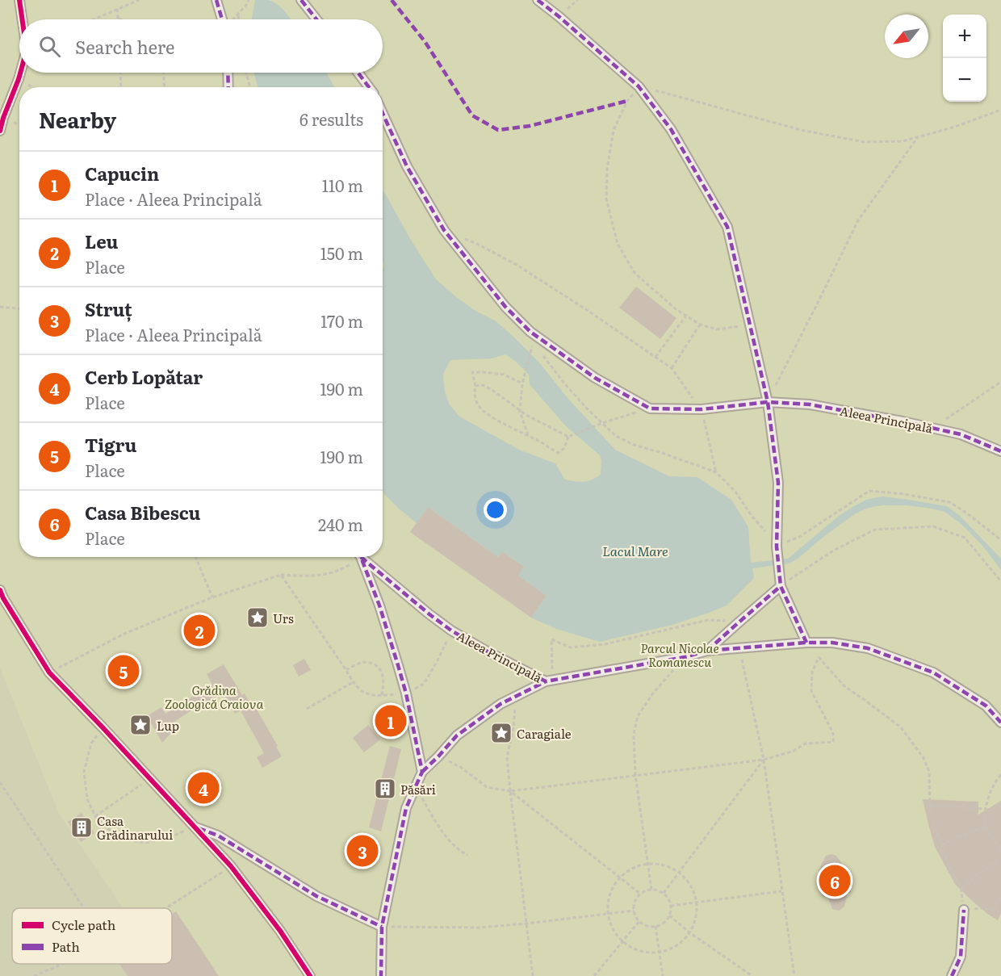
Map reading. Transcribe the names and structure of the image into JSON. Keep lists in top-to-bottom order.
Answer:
{
  "streets": {
    "street": ["Aleea Principală"]
  },
  "water": ["Lacul Mare"],
  "parks": ["Parcul Nicolae Romanescu", "Grădina Zoologică Craiova"],
  "places": {
    "place": ["Urs", "Lup", "Caragiale"],
    "building": ["Păsări", "Casa Grădinarului"]
  },
  "legend": ["Cycle path", "Path"],
  "north": "bottom left",
  "page": {
    "map_buttons": ["+", "−"],
    "search": "Search here",
    "heading": ["Nearby", "6 results"],
    "list": [
      {
        "mark": "1",
        "name": "Capucin",
        "note": "Place · Aleea Principală",
        "value": "110 m"
      },
      {
        "mark": "2",
        "name": "Leu",
        "note": "Place",
        "value": "150 m"
      },
      {
        "mark": "3",
        "name": "Struț",
        "note": "Place · Aleea Principală",
        "value": "170 m"
      },
      {
        "mark": "4",
        "name": "Cerb Lopătar",
        "note": "Place",
        "value": "190 m"
      },
      {
        "mark": "5",
        "name": "Tigru",
        "note": "Place",
        "value": "190 m"
      },
      {
        "mark": "6",
        "name": "Casa Bibescu",
        "note": "Place",
        "value": "240 m"
      }
    ],
    "pins": [
      "2",
      "5",
      "1",
      "4",
      "3",
      "6"
    ]
  }
}
